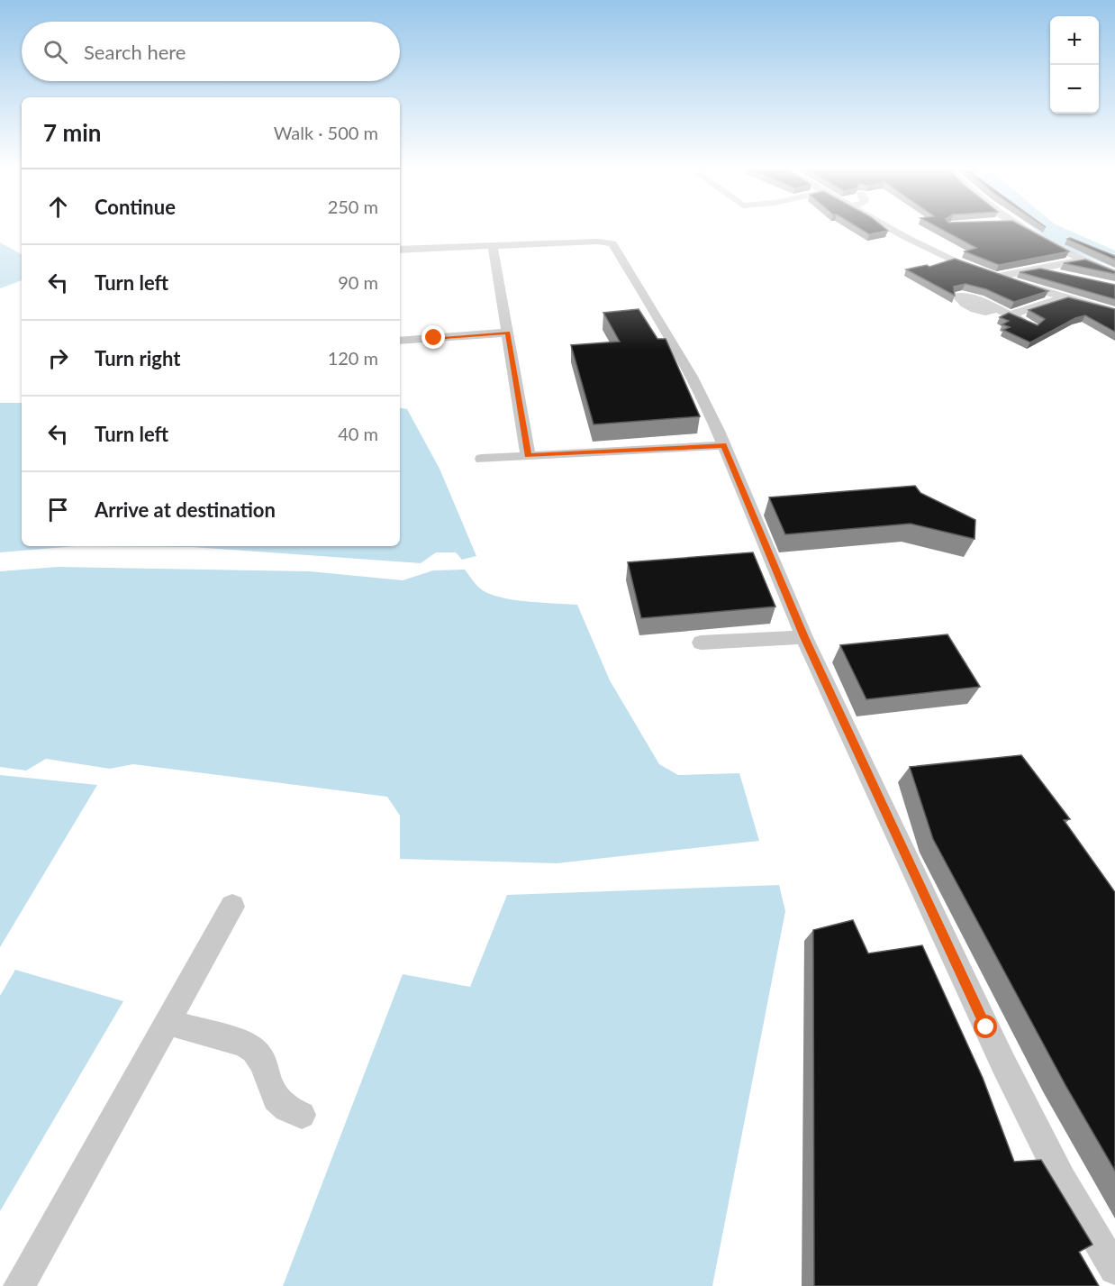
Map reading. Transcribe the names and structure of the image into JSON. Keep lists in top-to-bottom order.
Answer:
{
  "page": {
    "map_buttons": ["+", "−"],
    "search": "Search here",
    "heading": ["7 min", "Walk · 500 m"],
    "list": [
      ["Continue", "250 m"],
      ["Turn left", "90 m"],
      ["Turn right", "120 m"],
      ["Turn left", "40 m"],
      "Arrive at destination"
    ]
  }
}
